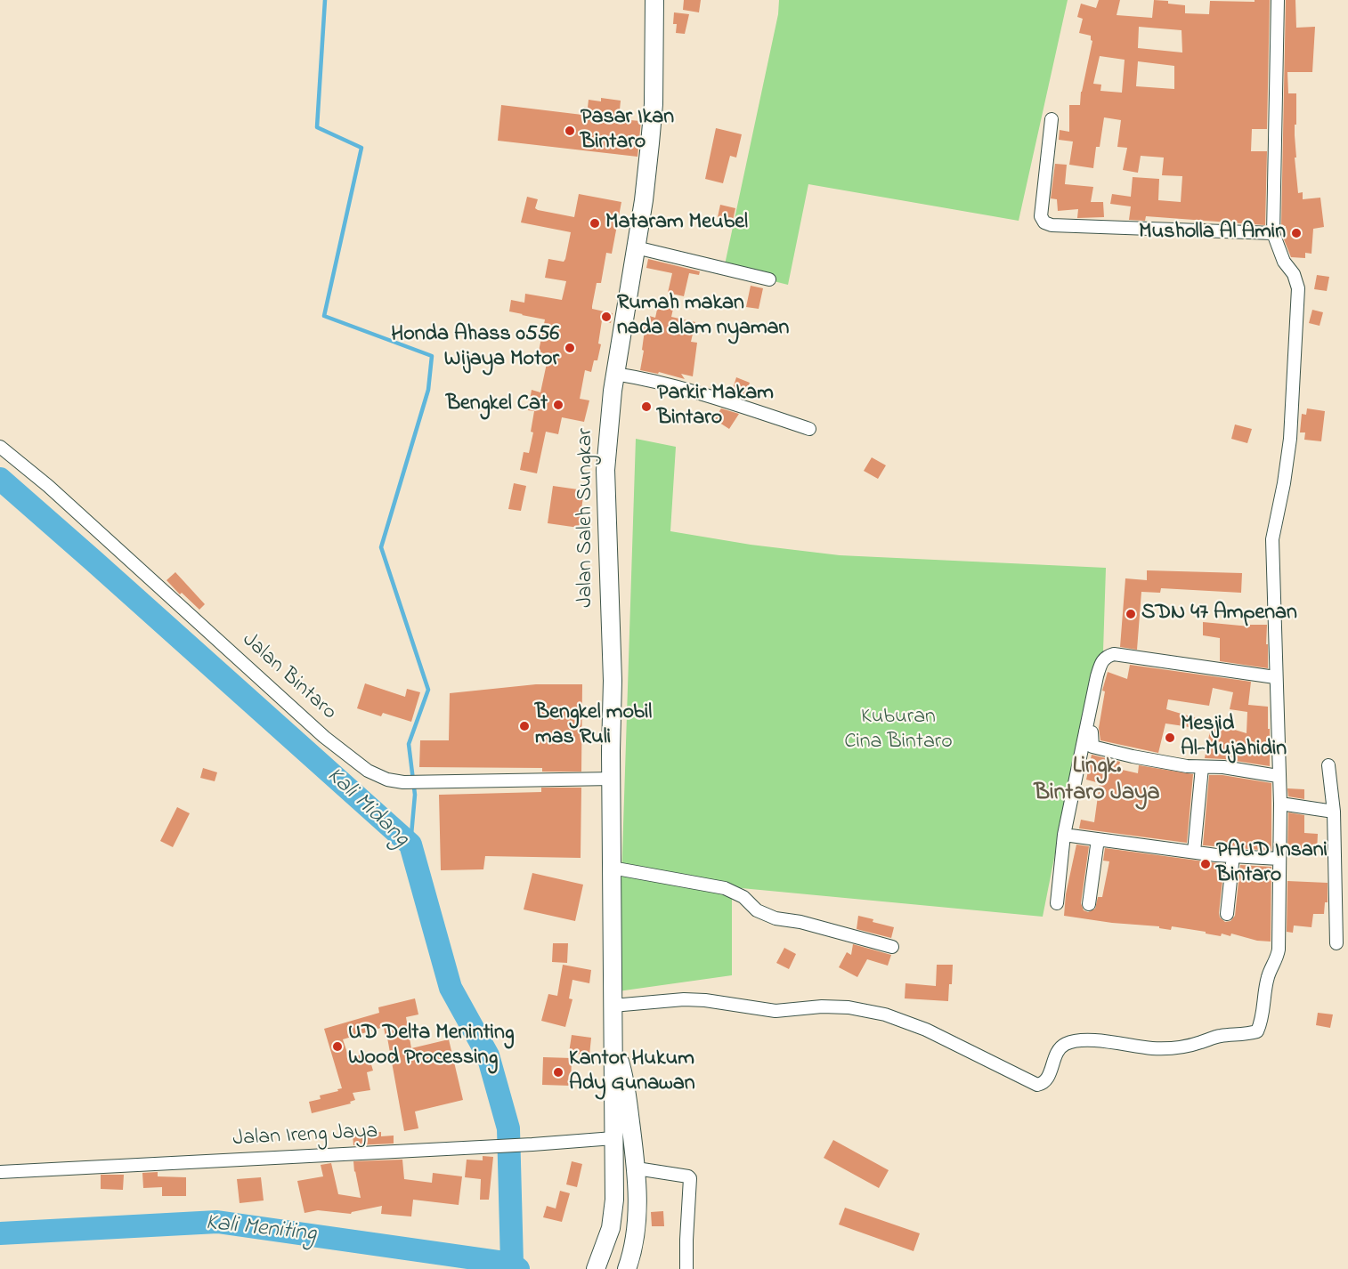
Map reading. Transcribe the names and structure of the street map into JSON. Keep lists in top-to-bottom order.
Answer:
{
  "streets": {
    "highway": ["Jalan Saleh Sungkar"],
    "street": ["Jalan Bintaro", "Jalan Ireng Jaya"]
  },
  "crossings": [
    ["Jalan Saleh Sungkar", "Jalan Bintaro"],
    ["Jalan Saleh Sungkar", "Jalan Ireng Jaya"]
  ],
  "districts": ["Lingk. Bintaro Jaya"],
  "water": ["Kali Midang", "Kali Meniting"],
  "parks": ["Kuburan Cina Bintaro"],
  "places": [
    "Pasar Ikan Bintaro",
    "Mataram Meubel",
    "Musholla Al Amin",
    "Rumah makan nada alam nyaman",
    "Honda Ahass 0556 Wijaya Motor",
    "Bengkel Cat",
    "Parkir Makam Bintaro",
    "SDN 47 Ampenan",
    "Bengkel mobil mas Ruli",
    "Mesjid Al-Mujahidin",
    "PAUD Insani Bintaro",
    "UD Delta Meninting Wood Processing",
    "Kantor Hukum Ady Gunawan"
  ]
}
